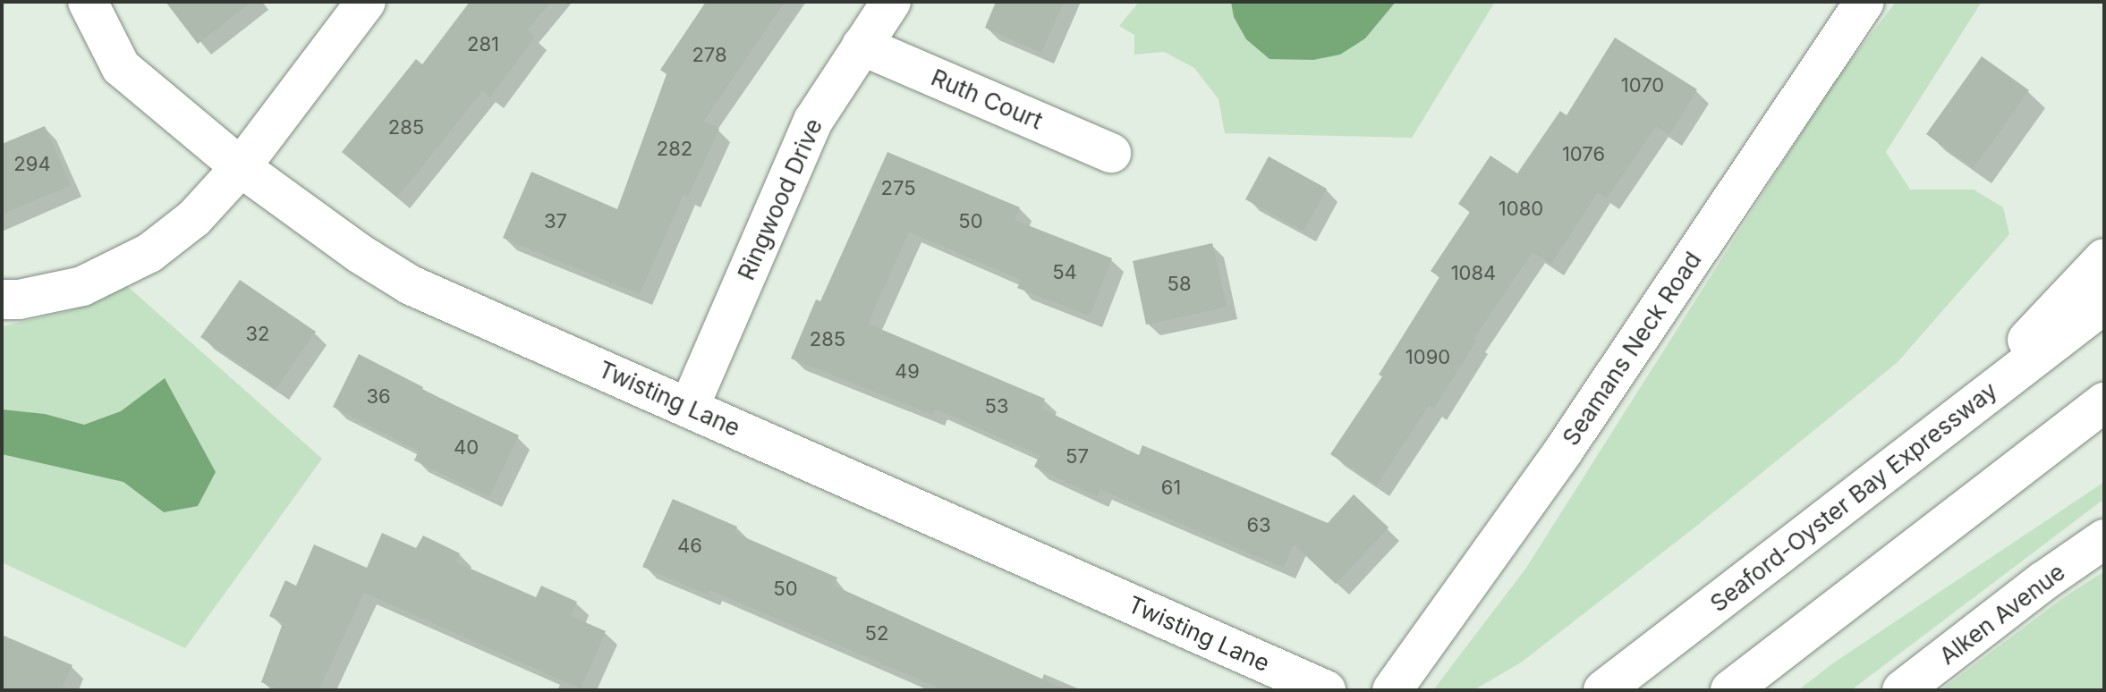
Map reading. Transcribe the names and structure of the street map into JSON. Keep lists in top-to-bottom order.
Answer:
{
  "streets": {
    "main road": [
      "Ruth Court",
      "Ringwood Drive",
      "Seamans Neck Road",
      "Twisting Lane",
      "Seaford-Oyster Bay Expressway",
      "Alken Avenue"
    ]
  },
  "crossings": [
    ["Ruth Court", "Ringwood Drive"],
    ["Ringwood Drive", "Twisting Lane"]
  ],
  "house_numbers": [
    "281",
    "278",
    "1070",
    "285",
    "282",
    "1076",
    "294",
    "275",
    "1080",
    "37",
    "50",
    "54",
    "1084",
    "58",
    "32",
    "285",
    "1090",
    "49",
    "36",
    "53",
    "40",
    "57",
    "61",
    "63",
    "46",
    "50",
    "52"
  ]
}
